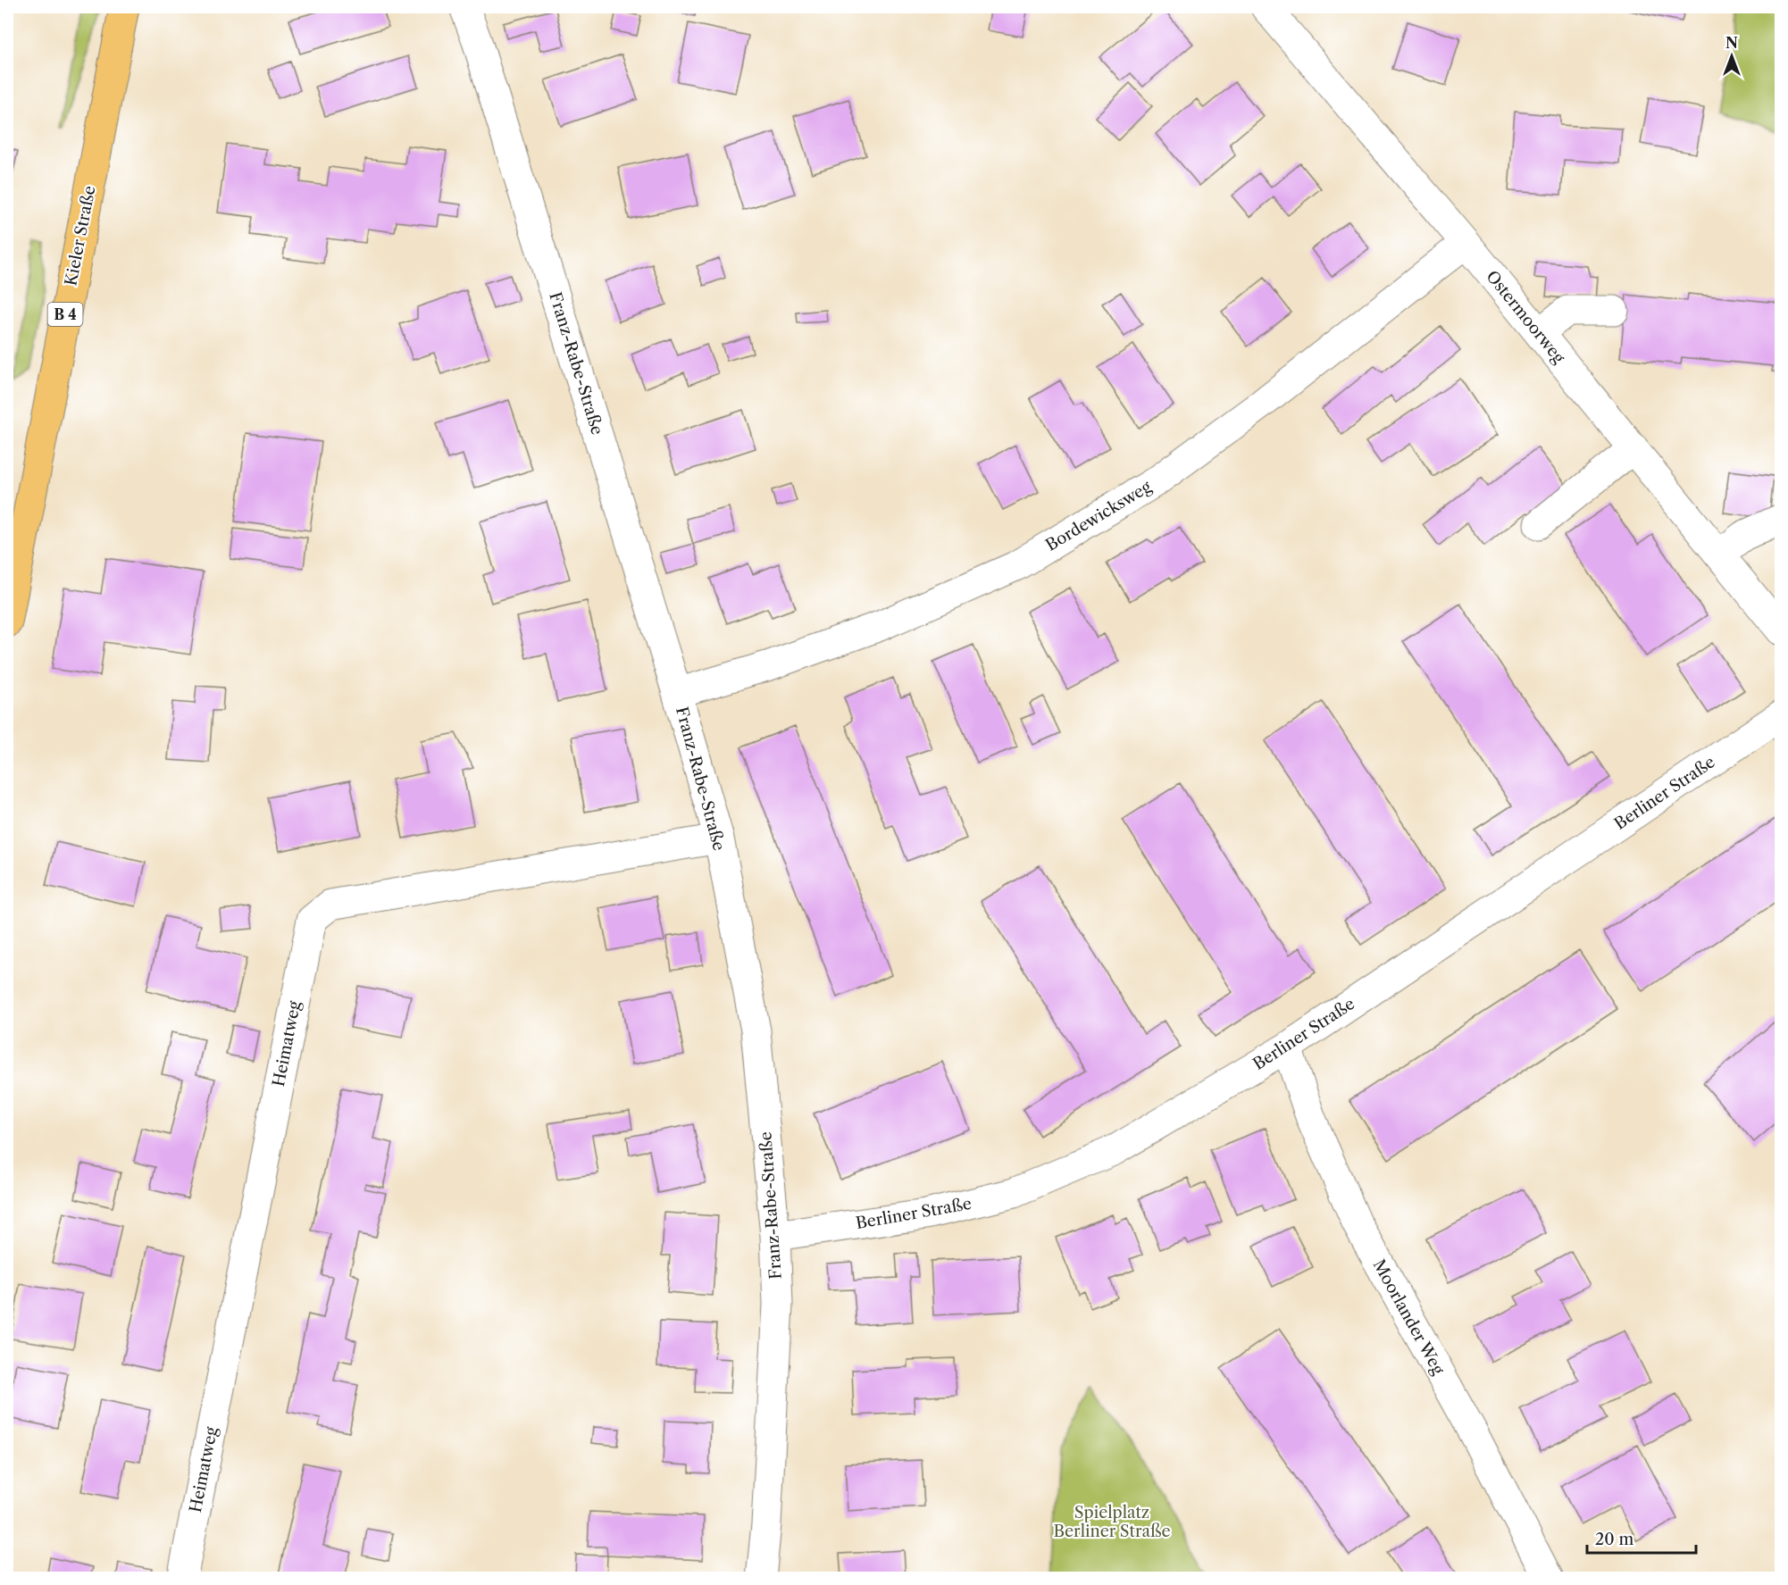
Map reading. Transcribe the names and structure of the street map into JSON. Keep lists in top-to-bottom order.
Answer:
{
  "streets": {
    "main road": ["Kieler Straße", "B 4"],
    "street": [
      "Ostermoorweg",
      "Franz-Rabe-Straße",
      "Bordewicksweg",
      "Berliner Straße",
      "Heimatweg",
      "Moorlander Weg"
    ]
  },
  "crossings": [
    ["Ostermoorweg", "Bordewicksweg"],
    ["Franz-Rabe-Straße", "Bordewicksweg"],
    ["Franz-Rabe-Straße", "Berliner Straße"],
    ["Franz-Rabe-Straße", "Heimatweg"],
    ["Berliner Straße", "Moorlander Weg"]
  ],
  "parks": ["Spielplatz Berliner Straße"],
  "scale_bar": "20 m",
  "north": "top"
}
